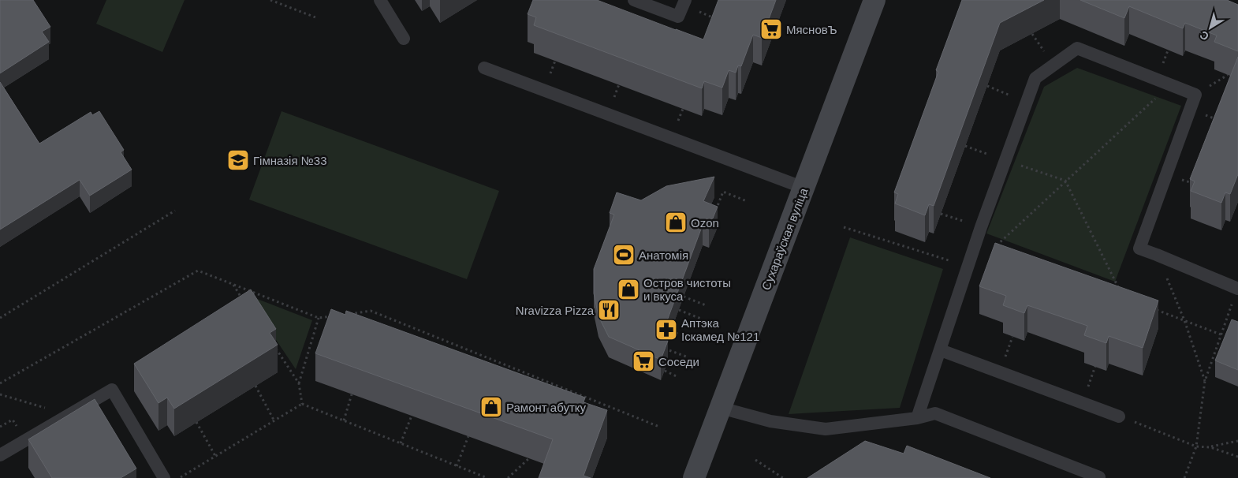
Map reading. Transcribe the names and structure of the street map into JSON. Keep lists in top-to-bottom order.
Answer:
{
  "streets": {
    "main road": ["Сухараўская вуліца"]
  },
  "places": {
    "supermarket": ["МясновЪ", "Соседи"],
    "school or university": ["Гімназія №33"],
    "shop": ["Ozon", "Остров чистоты и вкуса", "Рамонт абутку"],
    "sports": ["Анатомія"],
    "restaurant": ["Nravizza Pizza"],
    "pharmacy": ["Аптэка Іскамед №121"]
  },
  "north": "bottom left"
}
